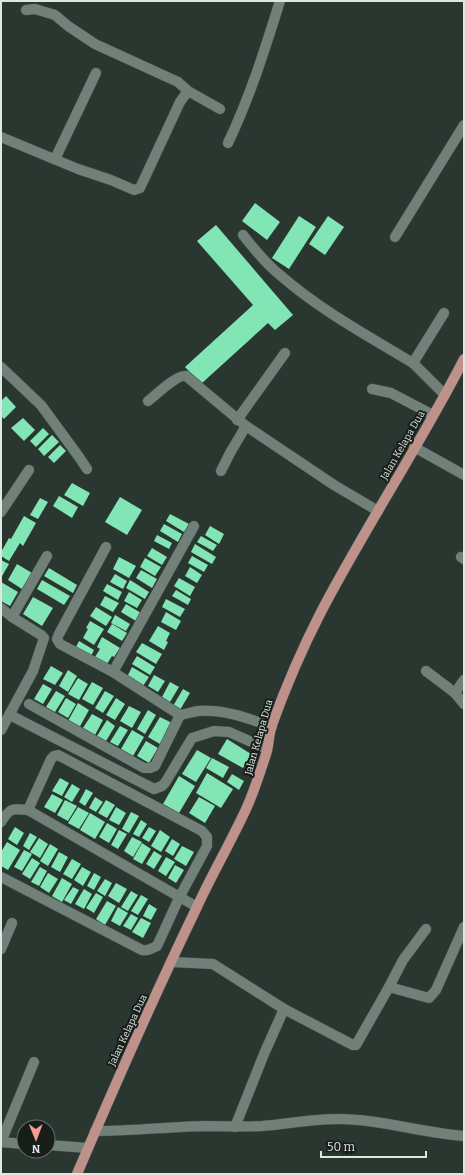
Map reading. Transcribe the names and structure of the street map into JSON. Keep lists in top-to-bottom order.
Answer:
{
  "streets": {
    "main road": ["Jalan Kelapa Dua"]
  },
  "scale_bar": "50 m",
  "north": "bottom"
}
